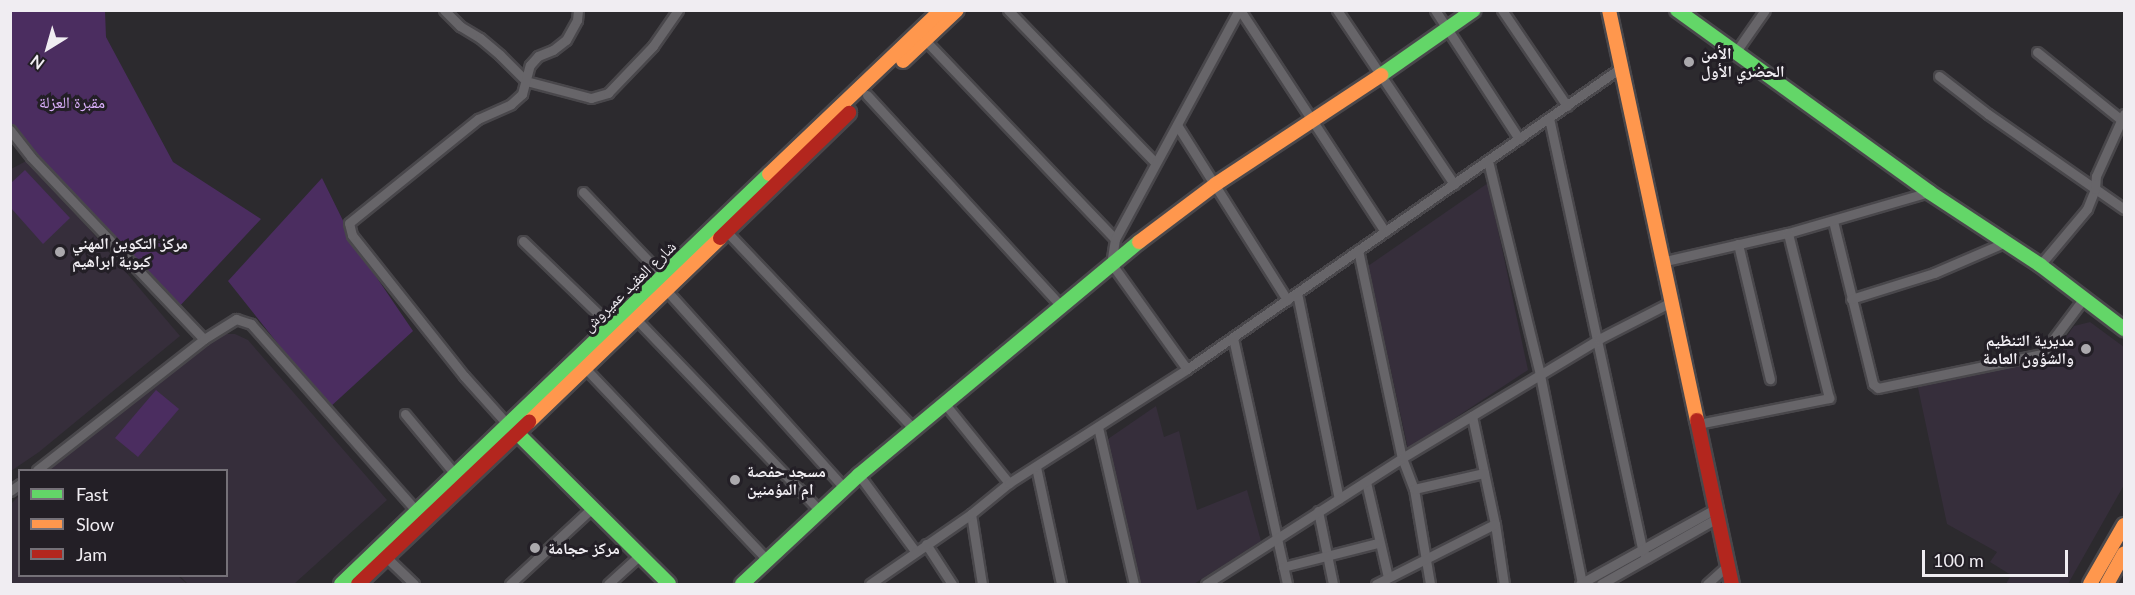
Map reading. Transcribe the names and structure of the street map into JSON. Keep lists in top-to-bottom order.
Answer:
{
  "streets": {
    "main road": ["شارع العقيد عميروش"]
  },
  "parks": ["مقبرة العزلة"],
  "places": [
    "الأمن الحضري الأول",
    "مركز التكوين المهني كبوية ابراهيم",
    "مديرية التنظيم والشؤون العامة",
    "مسجد حفصة ام المؤمنين",
    "مركز حجامة"
  ],
  "legend": ["Fast", "Slow", "Jam"],
  "scale_bar": "100 m",
  "north": "bottom left"
}
